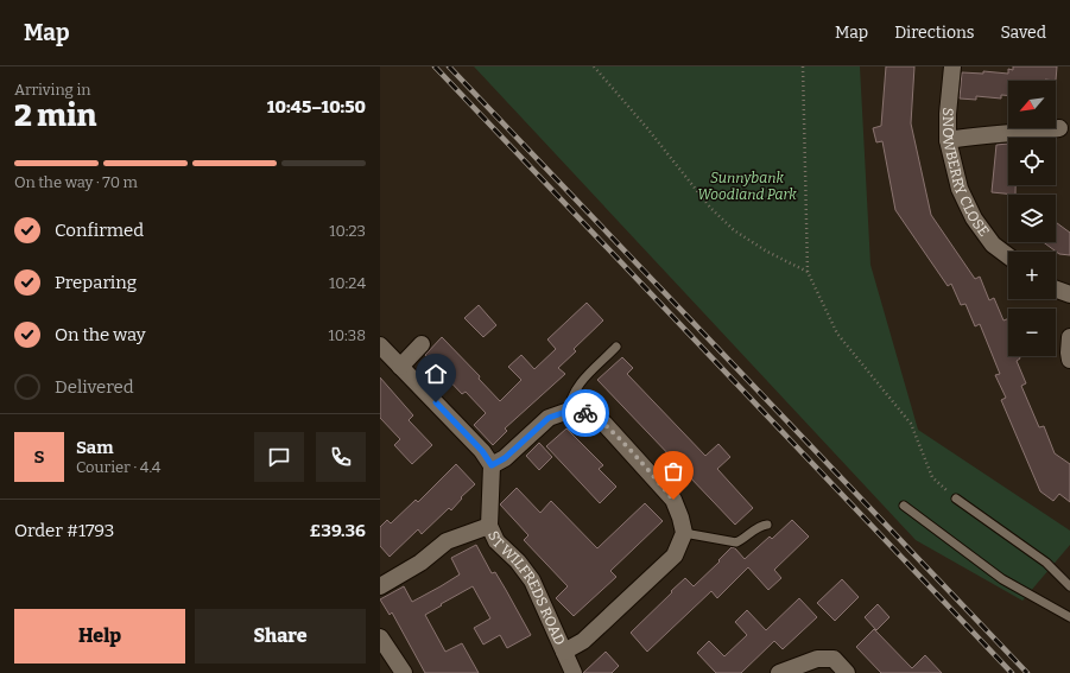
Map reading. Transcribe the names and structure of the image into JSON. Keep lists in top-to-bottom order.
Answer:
{
  "streets": {
    "street": ["SNOWBERRY CLOSE", "ST WILFREDS ROAD"]
  },
  "parks": ["Sunnybank Woodland Park"],
  "north": "bottom left",
  "page": {
    "header": "Map",
    "nav": ["Map", "Directions", "Saved"],
    "heading": ["2 min", "Arriving in", "10:45–10:50"],
    "panel": [
      "Sam",
      "Courier · 4.4",
      "Order #1793",
      "£39.36"
    ],
    "map_buttons": ["+", "−"],
    "bar": "On the way · 70 m",
    "list": [
      ["Confirmed", "10:23"],
      ["Preparing", "10:24"],
      ["On the way", "10:38"],
      "Delivered"
    ],
    "round": "S",
    "buttons": ["Help", "Share"]
  }
}
